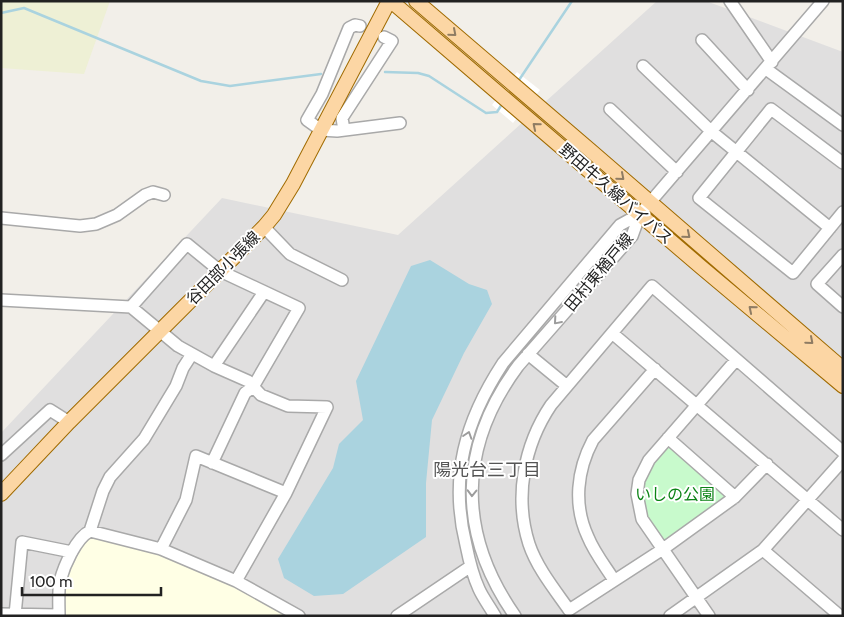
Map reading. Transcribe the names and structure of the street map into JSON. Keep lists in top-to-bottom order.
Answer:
{
  "streets": {
    "main road": ["野田牛久線バイパス", "谷田部小張線"],
    "street": ["田村東楢戸線"]
  },
  "crossings": [
    ["野田牛久線バイパス", "谷田部小張線"],
    ["野田牛久線バイパス", "田村東楢戸線"]
  ],
  "districts": ["陽光台三丁目"],
  "parks": ["いしの公園"],
  "scale_bar": "100 m"
}
